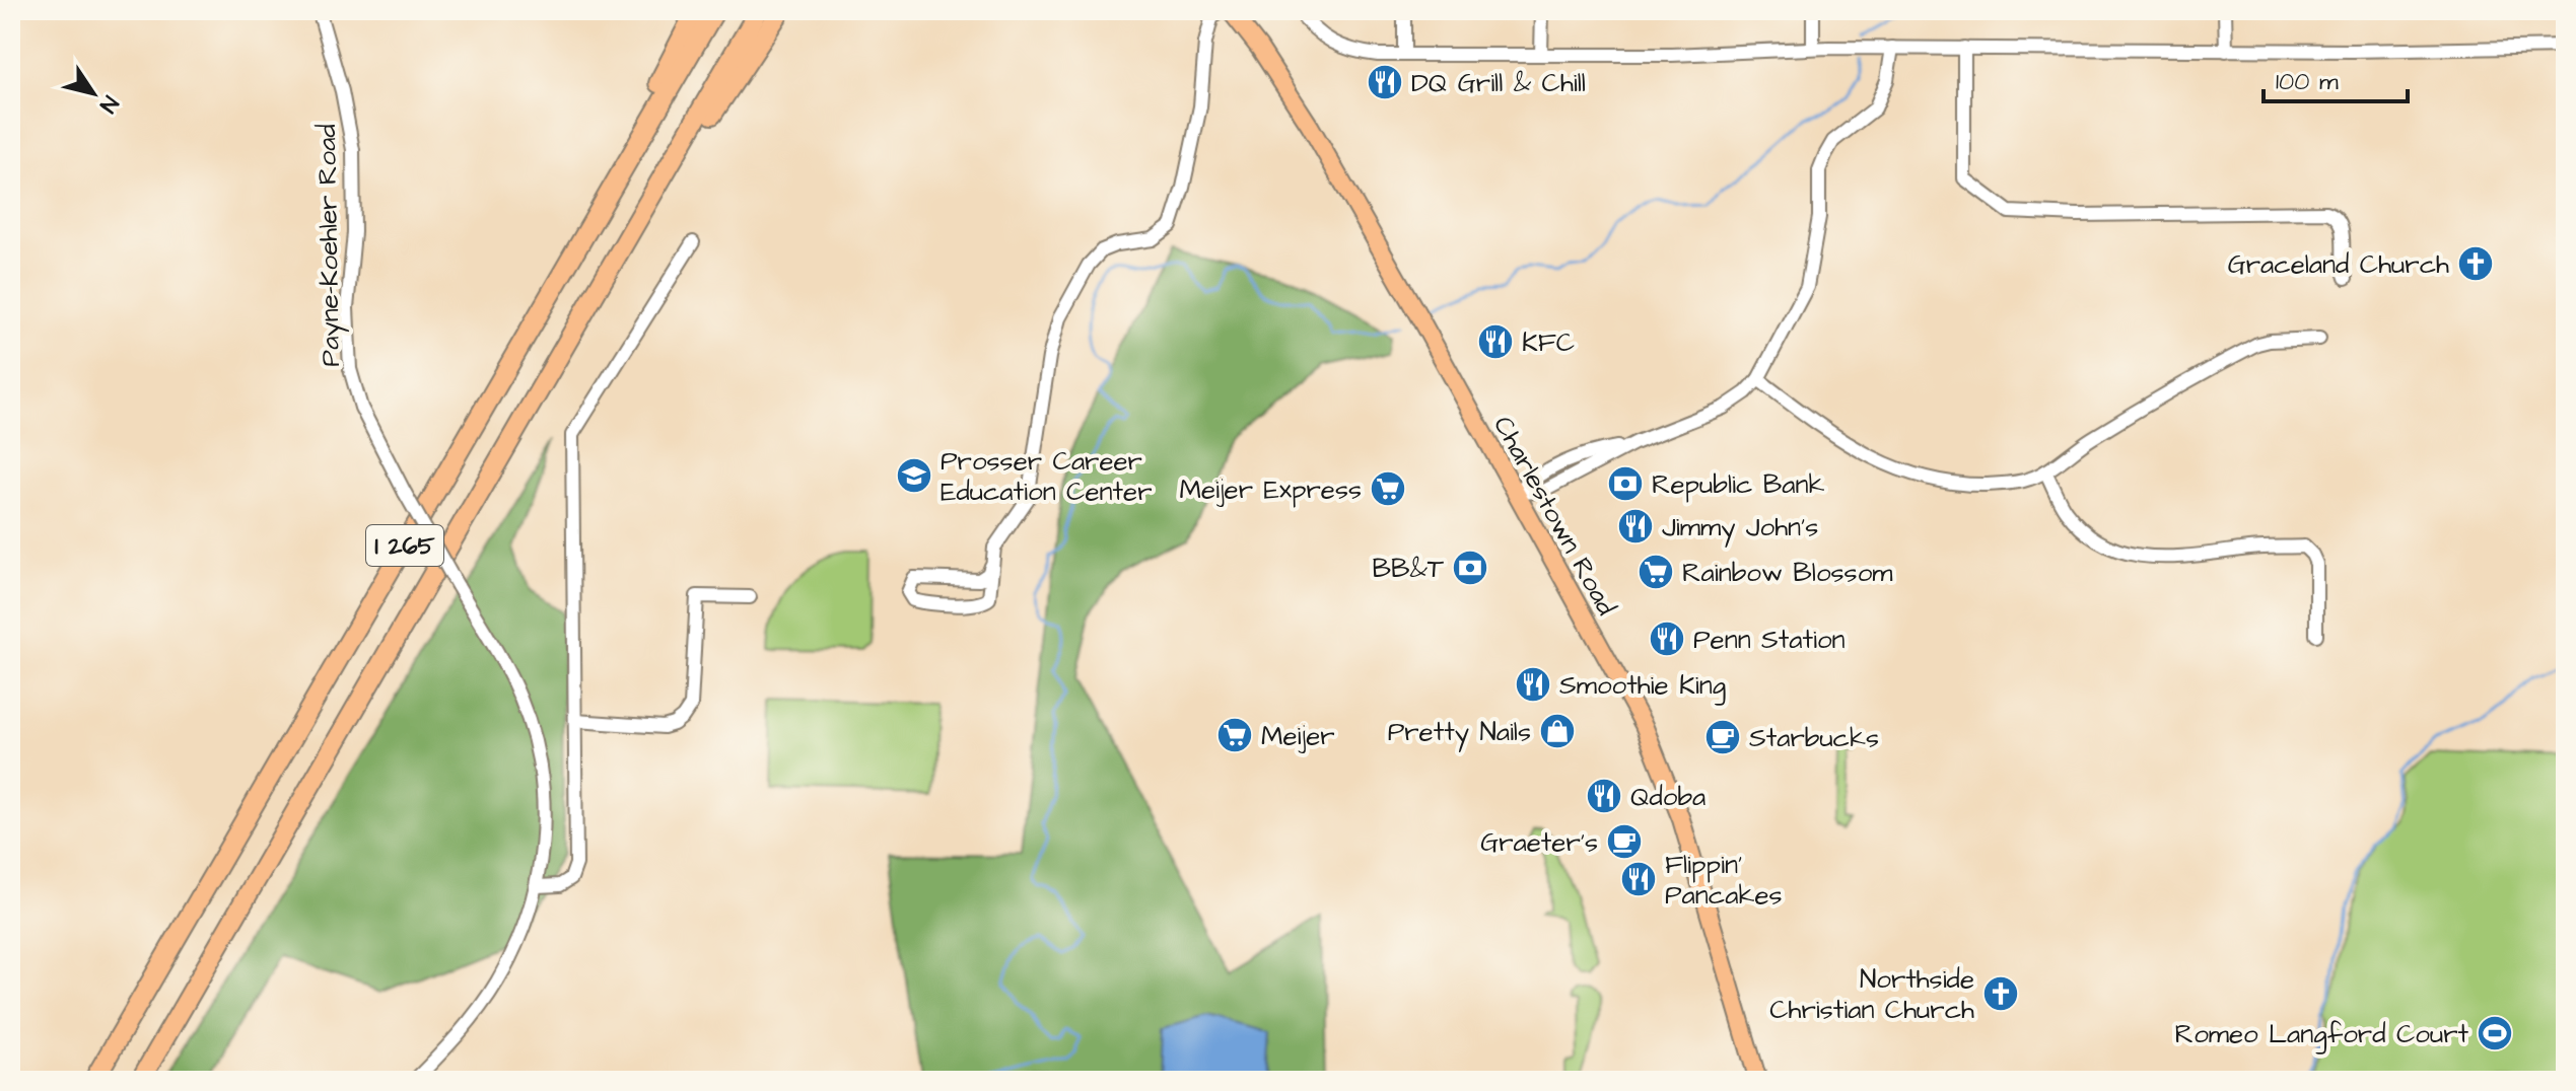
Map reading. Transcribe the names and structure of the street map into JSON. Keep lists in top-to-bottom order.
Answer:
{
  "streets": {
    "highway": ["I 265"],
    "main road": ["Charlestown Road"],
    "street": ["Payne-Koehler Road"]
  },
  "places": {
    "restaurant": [
      "DQ Grill & Chill",
      "KFC",
      "Jimmy John's",
      "Penn Station",
      "Smoothie King",
      "Qdoba",
      "Flippin' Pancakes"
    ],
    "church": ["Graceland Church", "Northside Christian Church"],
    "school or university": ["Prosser Career Education Center"],
    "bank": ["Republic Bank", "BB&T"],
    "supermarket": ["Meijer Express", "Rainbow Blossom", "Meijer"],
    "shop": ["Pretty Nails"],
    "cafe": ["Starbucks", "Graeter's"],
    "sports": ["Romeo Langford Court"]
  },
  "scale_bar": "100 m",
  "north": "bottom right"
}
